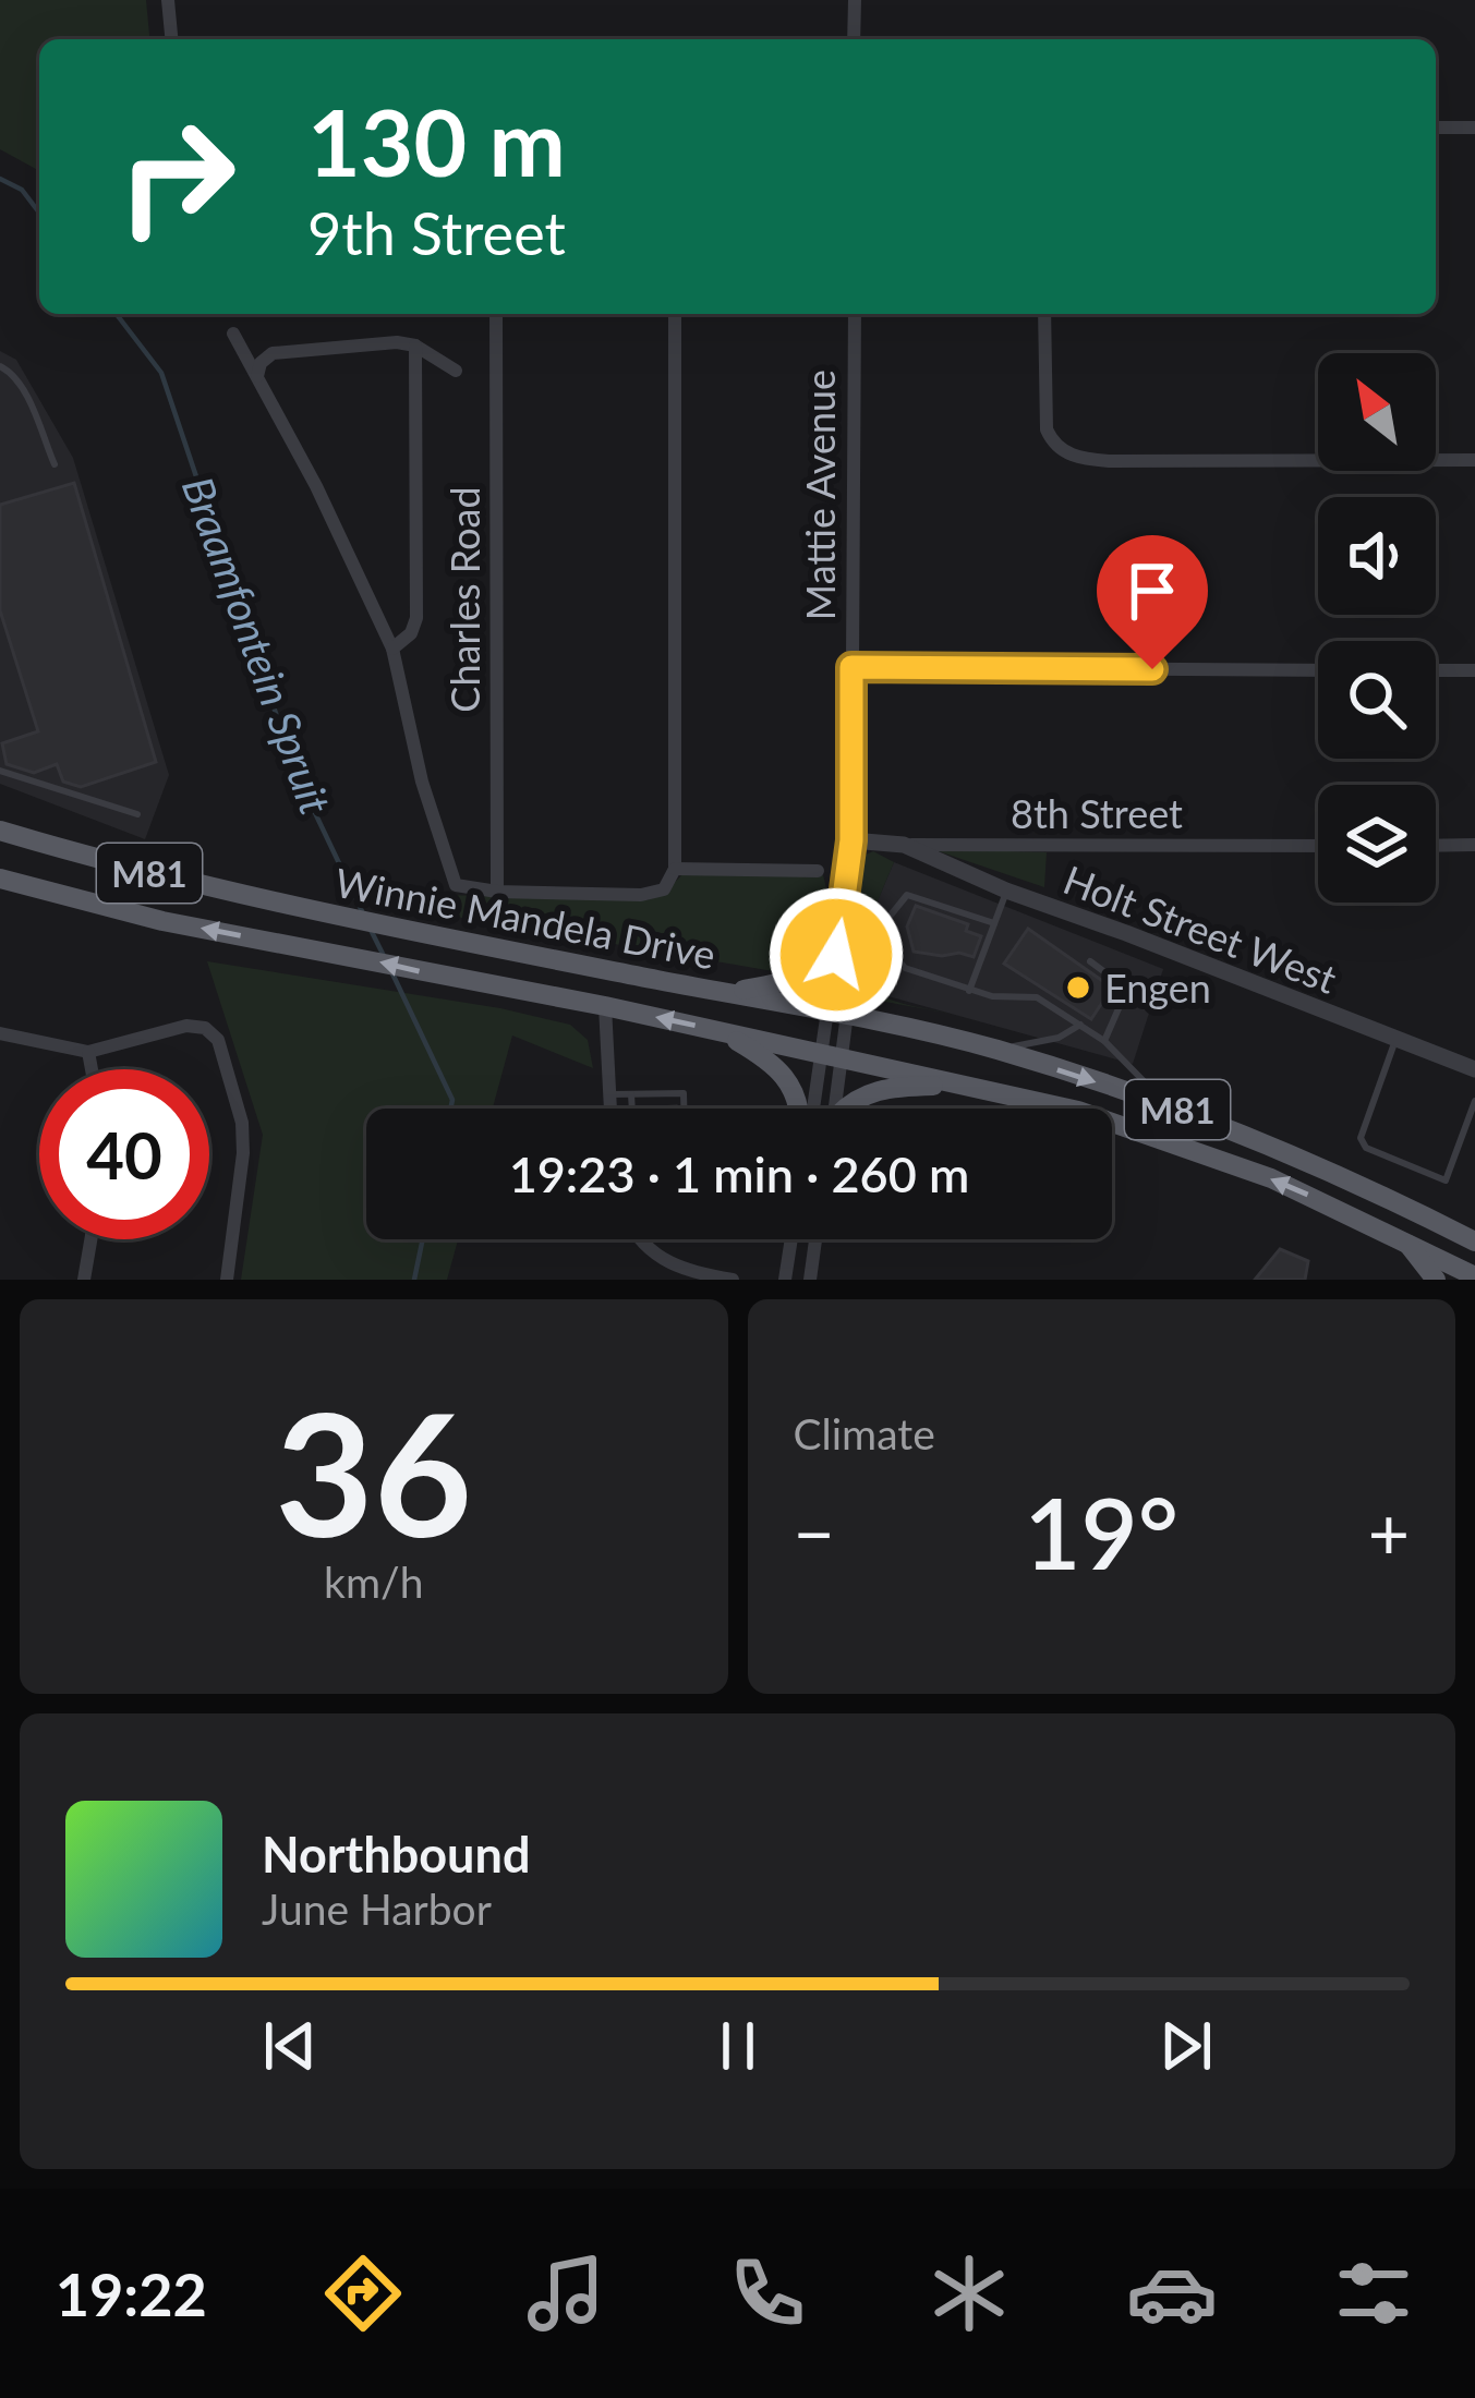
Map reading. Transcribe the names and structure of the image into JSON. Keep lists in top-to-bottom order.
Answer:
{
  "streets": {
    "main road": ["M81", "Winnie Mandela Drive"],
    "street": [
      "Mattie Avenue",
      "Charles Road",
      "8th Street",
      "Holt Street West"
    ]
  },
  "crossings": [
    ["Mattie Avenue", "8th Street"],
    ["Mattie Avenue", "Winnie Mandela Drive"],
    ["8th Street", "Holt Street West"]
  ],
  "water": ["Braamfontein Spruit"],
  "places": ["Engen"],
  "north": "top left",
  "page": {
    "turn": ["130 m", "9th Street"],
    "limit": "40",
    "trip": "19:23 · 1 min · 260 m",
    "tile": [
      ["36", "km/h"],
      "Climate"
    ],
    "heat": ["−", "19°", "+"],
    "song": ["Northbound", "June Harbor"],
    "tabs": "19:22"
  }
}
